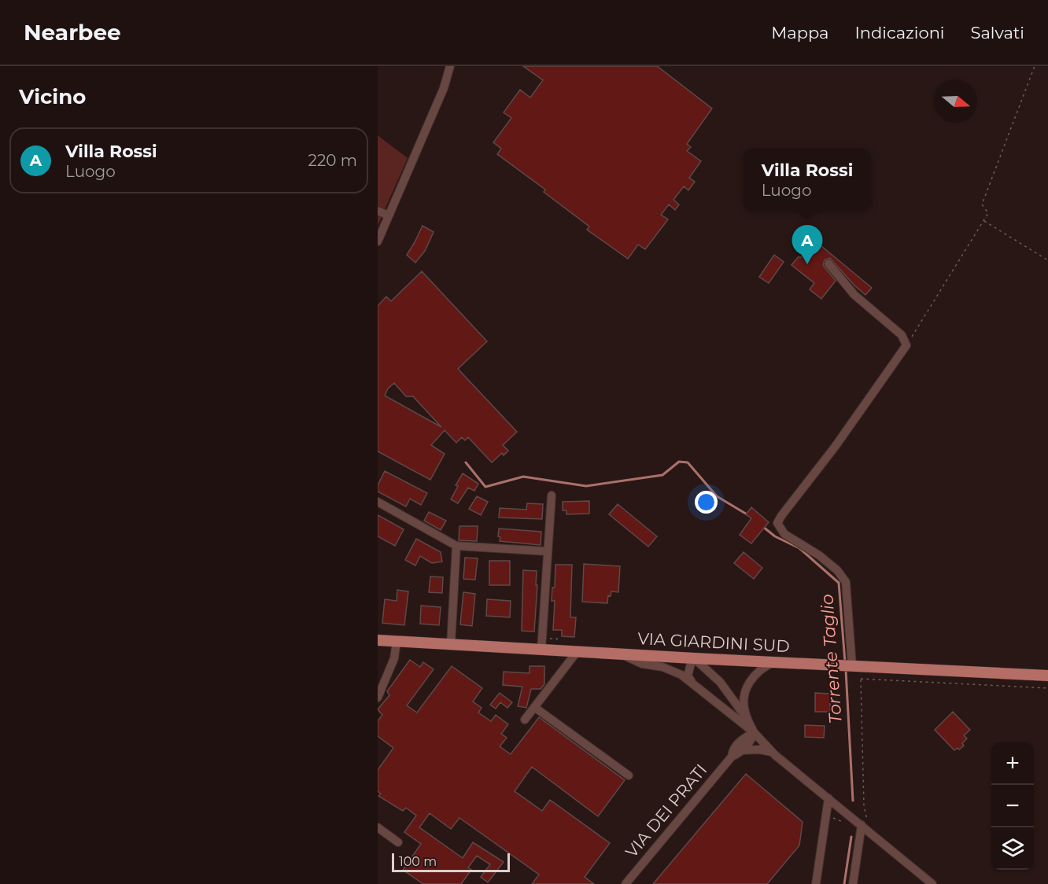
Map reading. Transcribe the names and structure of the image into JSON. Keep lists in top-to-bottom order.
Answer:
{
  "streets": {
    "main road": ["VIA GIARDINI SUD"],
    "street": ["VIA DEI PRATI"]
  },
  "water": ["Torrente Taglio"],
  "scale_bar": "100 m",
  "north": "right",
  "page": {
    "header": "Nearbee",
    "nav": ["Mappa", "Indicazioni", "Salvati"],
    "heading": "Vicino",
    "list": [
      {
        "mark": "A",
        "name": "Villa Rossi",
        "note": "Luogo",
        "value": "220 m"
      }
    ],
    "popup": ["Villa Rossi", "Luogo"],
    "pins": "A",
    "map_buttons": ["+", "−"],
    "scale": "100 m"
  }
}
